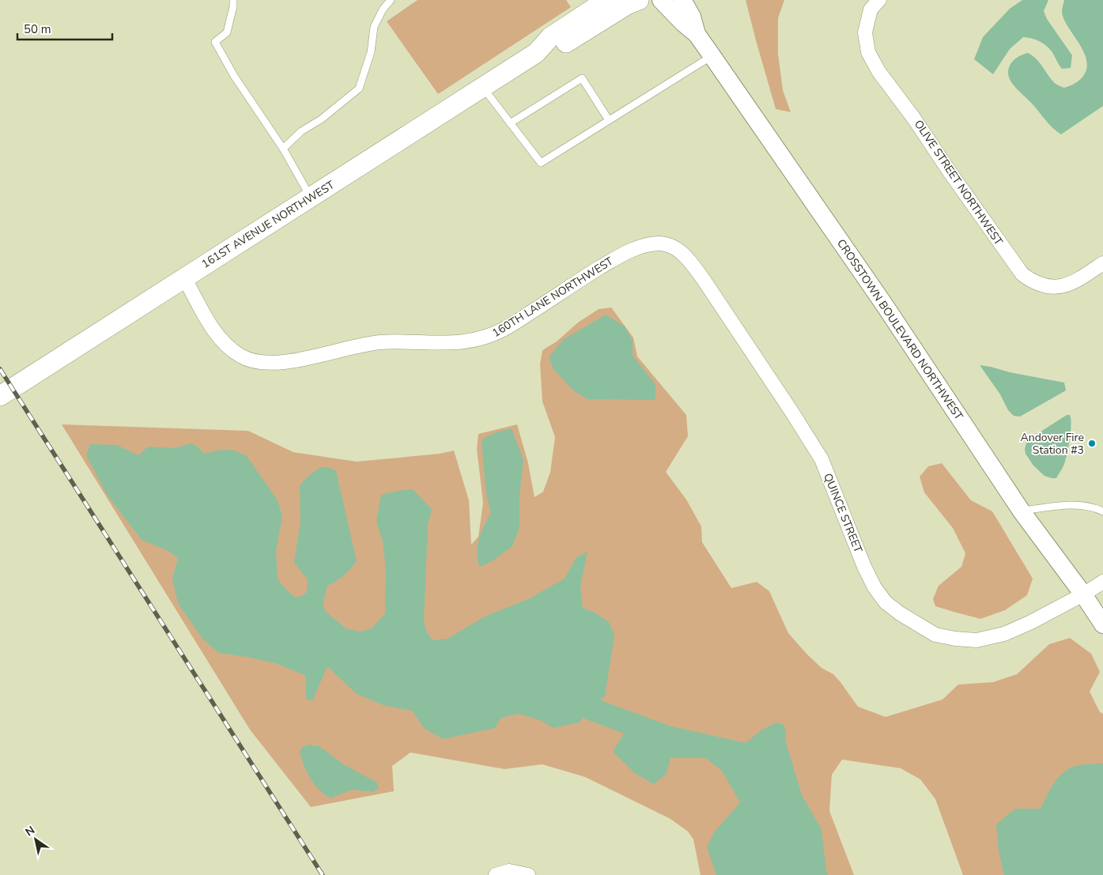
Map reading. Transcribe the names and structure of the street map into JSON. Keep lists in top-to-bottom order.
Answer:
{
  "streets": {
    "main road": ["161ST AVENUE NORTHWEST"],
    "street": [
      "OLIVE STREET NORTHWEST",
      "160TH LANE NORTHWEST",
      "CROSSTOWN BOULEVARD NORTHWEST",
      "QUINCE STREET"
    ]
  },
  "crossings": [
    ["161ST AVENUE NORTHWEST", "160TH LANE NORTHWEST"],
    ["160TH LANE NORTHWEST", "QUINCE STREET"],
    ["CROSSTOWN BOULEVARD NORTHWEST", "QUINCE STREET"]
  ],
  "places": ["Andover Fire Station #3"],
  "scale_bar": "50 m",
  "north": "top left"
}
